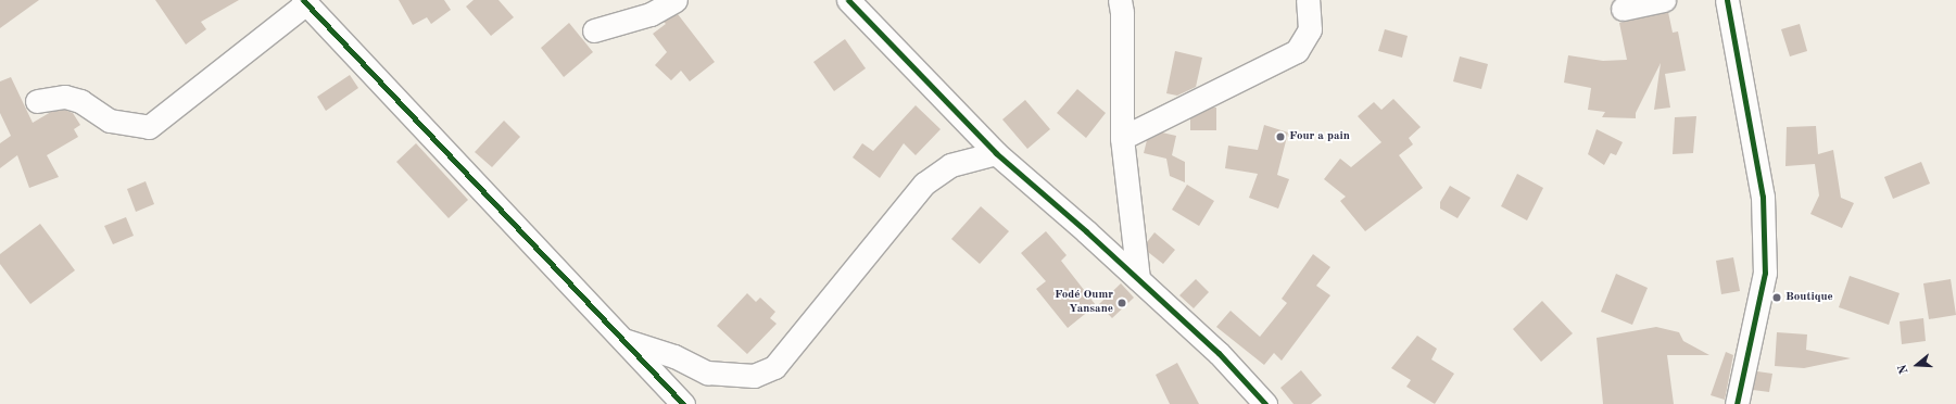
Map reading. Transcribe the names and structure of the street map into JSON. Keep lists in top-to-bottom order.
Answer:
{
  "places": ["Four a pain", "Boutique", "Fodé Oumr Yansane"],
  "north": "left"
}
